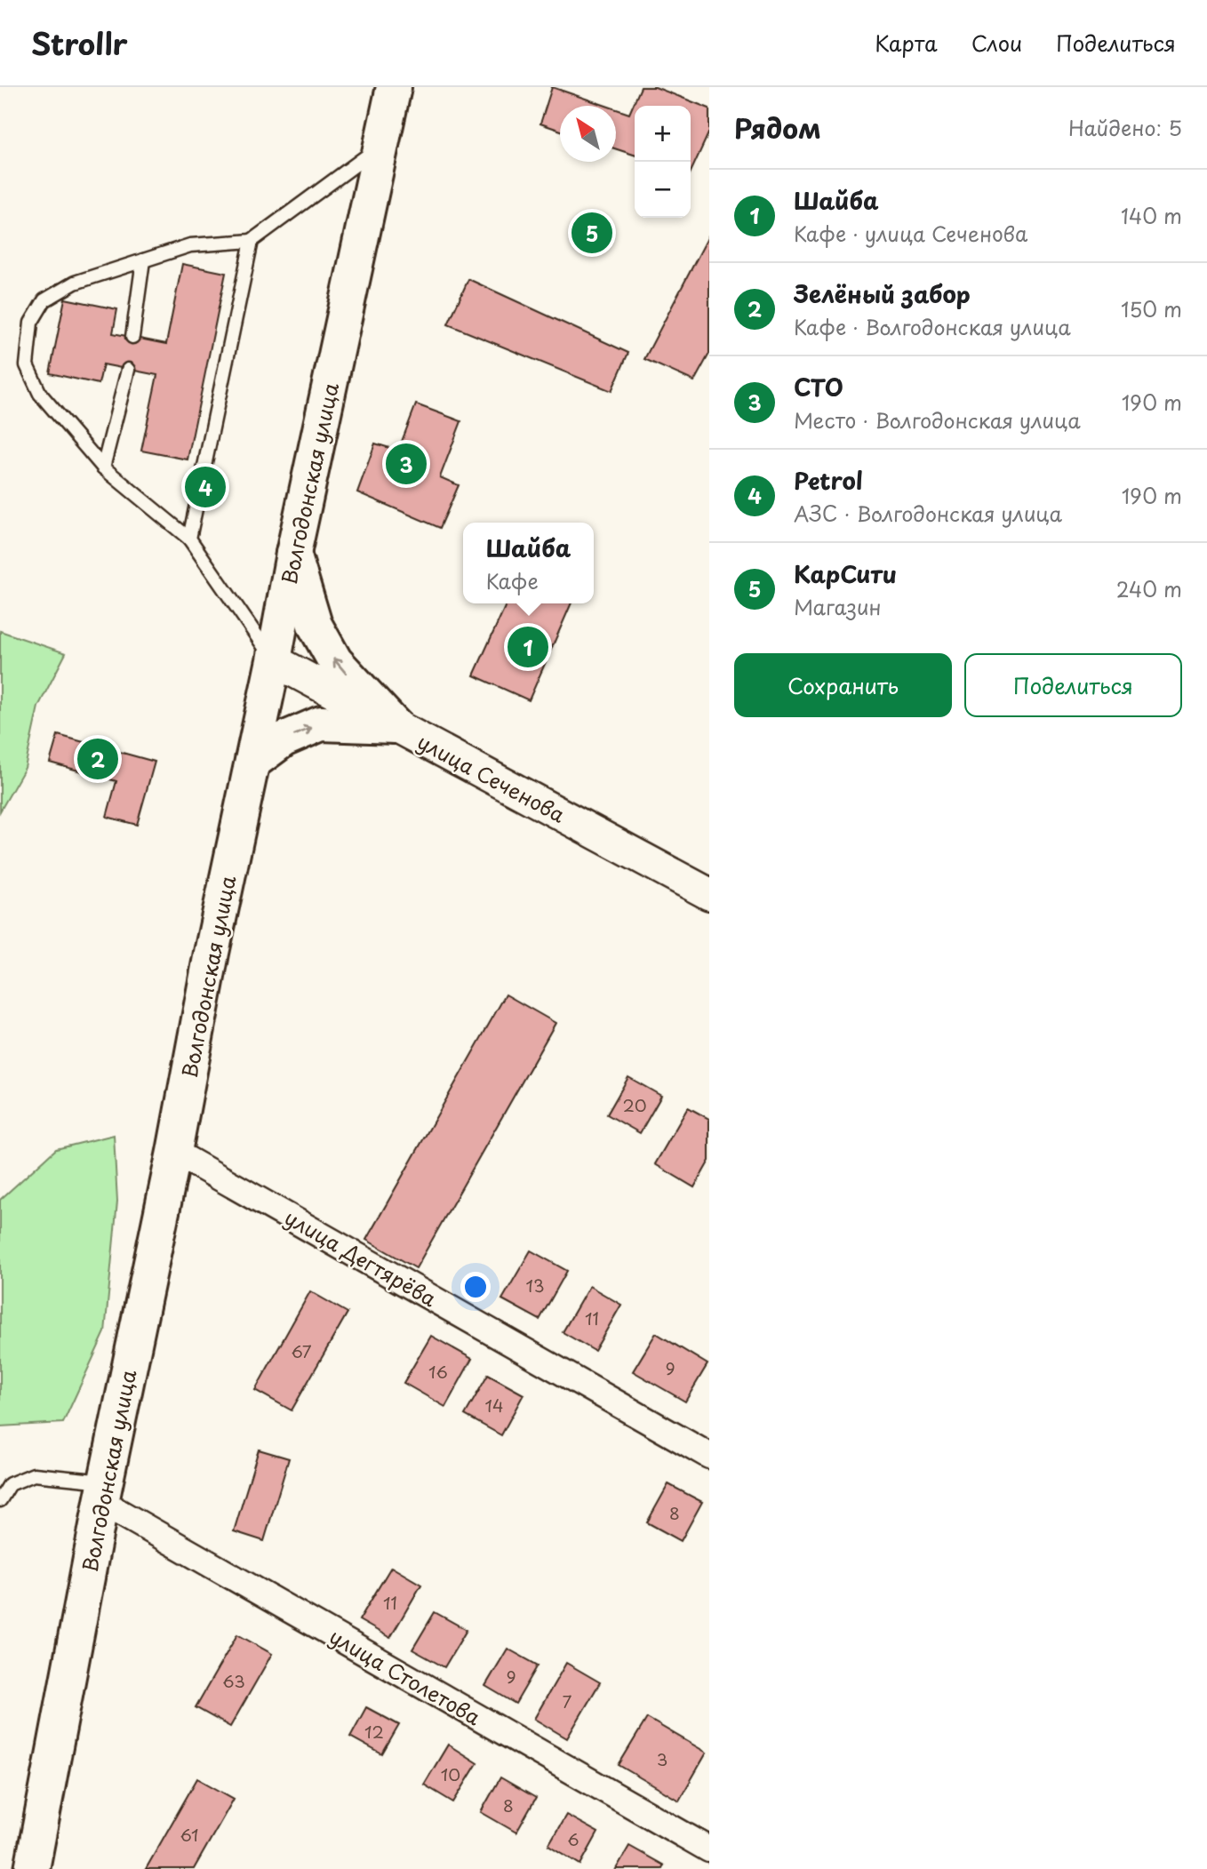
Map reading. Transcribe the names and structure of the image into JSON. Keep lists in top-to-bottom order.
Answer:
{
  "streets": {
    "main road": ["Волгодонская улица"],
    "street": ["улица Сеченова", "улица Дегтярёва", "улица Столетова"]
  },
  "crossings": [
    ["Волгодонская улица", "улица Сеченова"],
    ["Волгодонская улица", "улица Дегтярёва"],
    ["Волгодонская улица", "улица Столетова"]
  ],
  "house_numbers": [
    "20",
    "13",
    "11",
    "67",
    "9",
    "16",
    "14",
    "8",
    "11",
    "9",
    "63",
    "7",
    "12",
    "3",
    "10",
    "8",
    "61",
    "6"
  ],
  "north": "top left",
  "page": {
    "header": "Strollr",
    "nav": ["Карта", "Слои", "Поделиться"],
    "heading": ["Рядом", "Найдено: 5"],
    "map_buttons": ["+", "−"],
    "list": [
      {
        "mark": "1",
        "name": "Шайба",
        "note": "Кафе · улица Сеченова",
        "value": "140 m"
      },
      {
        "mark": "2",
        "name": "Зелёный забор",
        "note": "Кафе · Волгодонская улица",
        "value": "150 m"
      },
      {
        "mark": "3",
        "name": "СТО",
        "note": "Место · Волгодонская улица",
        "value": "190 m"
      },
      {
        "mark": "4",
        "name": "Petrol",
        "note": "АЗС · Волгодонская улица",
        "value": "190 m"
      },
      {
        "mark": "5",
        "name": "КарСити",
        "note": "Магазин",
        "value": "240 m"
      }
    ],
    "pins": [
      "5",
      "3",
      "4",
      "1",
      "2"
    ],
    "popup": ["Шайба", "Кафе"],
    "buttons": ["Сохранить", "Поделиться"]
  }
}
